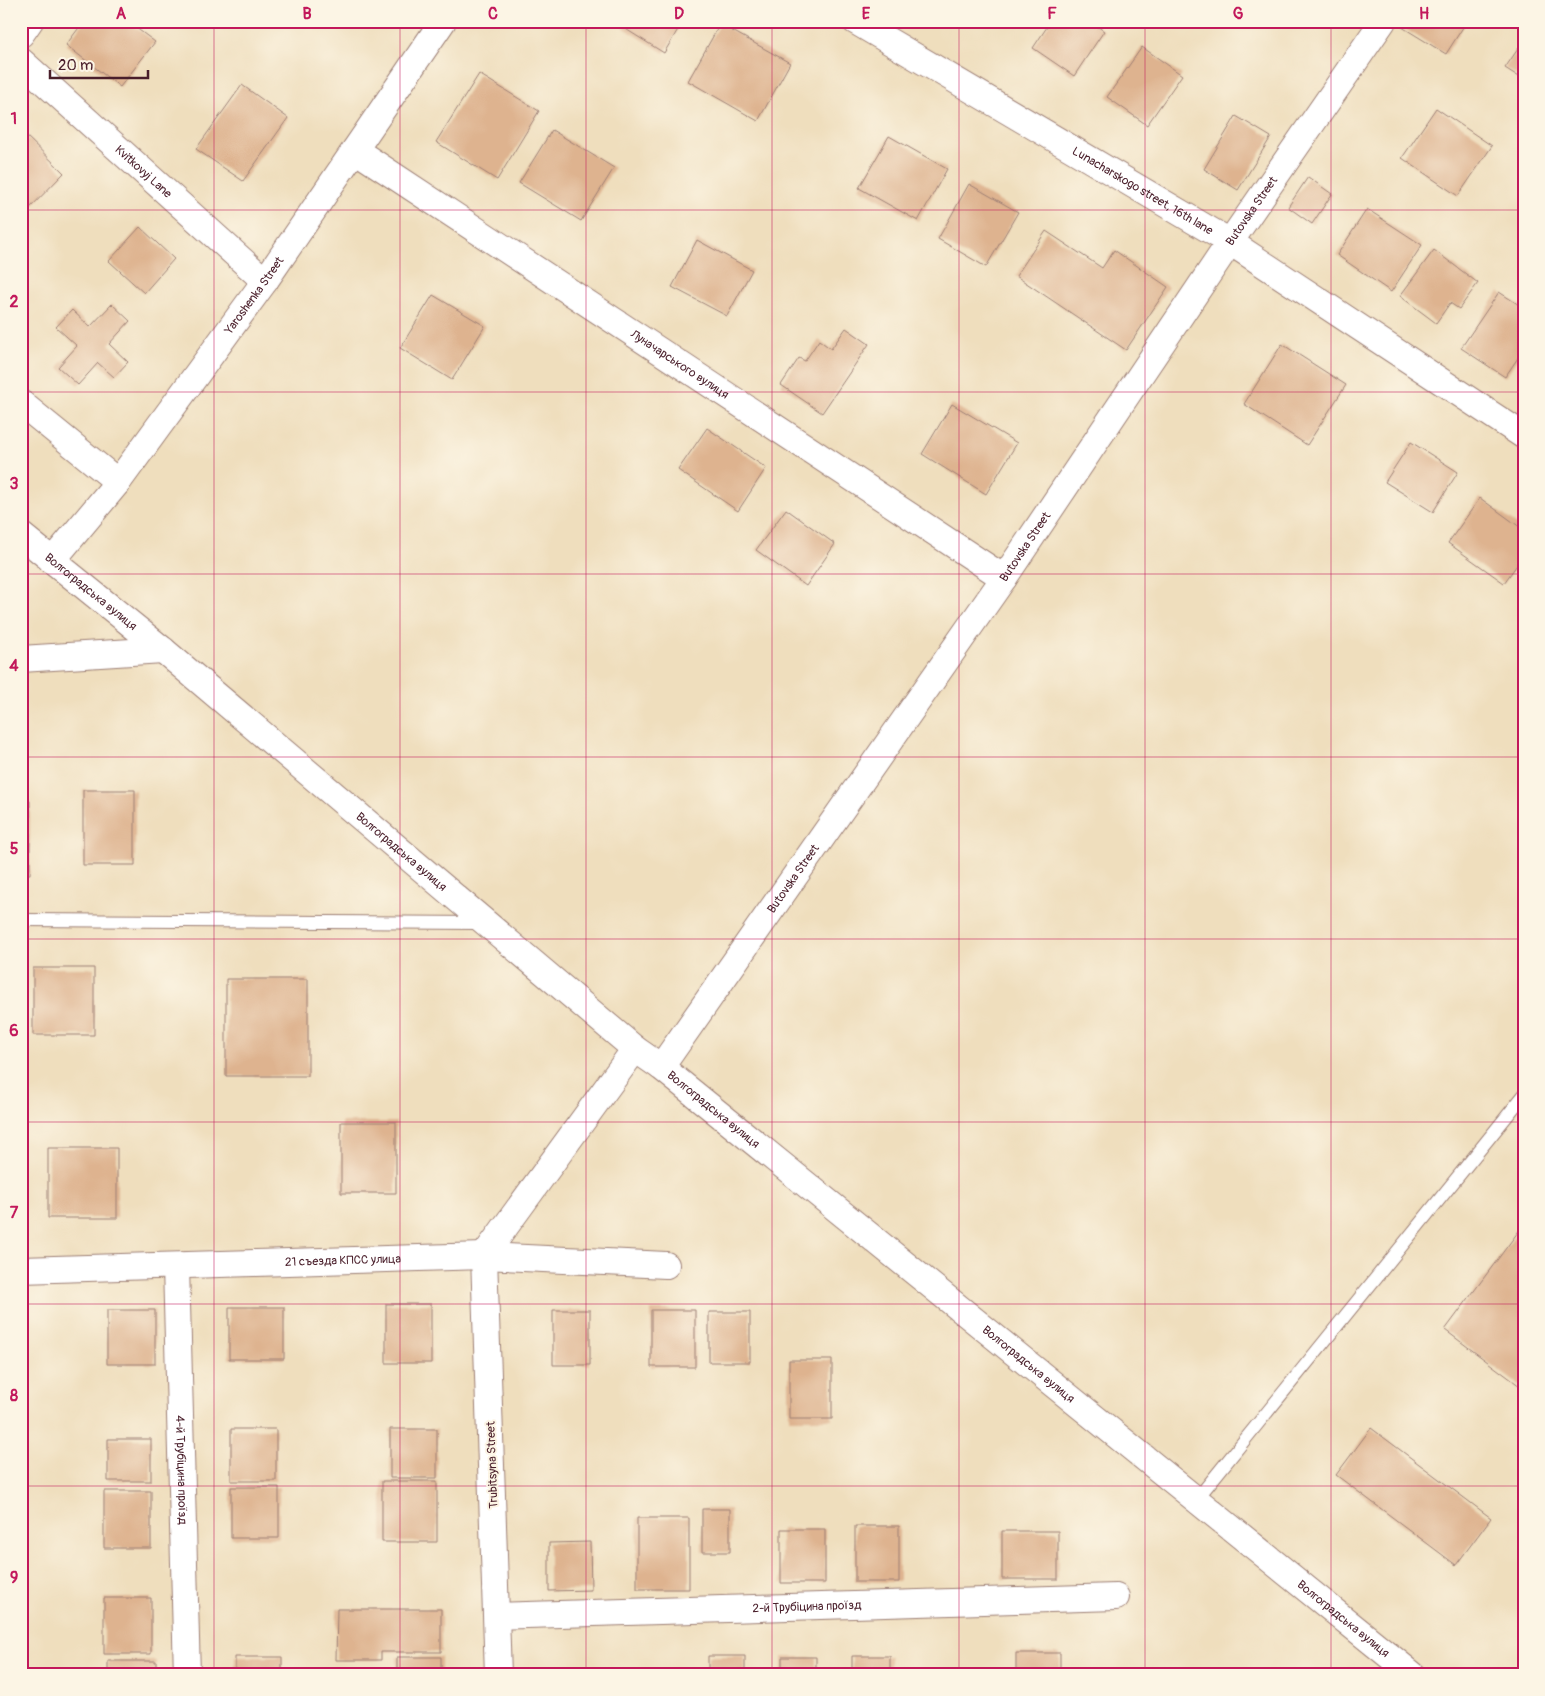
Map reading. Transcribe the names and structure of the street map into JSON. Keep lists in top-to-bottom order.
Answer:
{
  "streets": {
    "street": [
      "Kvitkovyj Lane",
      "Lunacharskogo street, 16th lane",
      "Butovska Street",
      "Yaroshenka Street",
      "Луначарського вулиця",
      "Волгоградська вулиця",
      "21 съезда КПСС улица",
      "Trubitsyna Street",
      "4-й Трубіцина проїзд",
      "2-й Трубіцина проїзд"
    ]
  },
  "crossings": [
    ["Kvitkovyj Lane", "Yaroshenka Street"],
    ["Lunacharskogo street, 16th lane", "Butovska Street"],
    ["Butovska Street", "Луначарського вулиця"],
    ["Butovska Street", "Волгоградська вулиця"],
    ["Yaroshenka Street", "Луначарського вулиця"],
    ["Yaroshenka Street", "Волгоградська вулиця"],
    ["21 съезда КПСС улица", "Trubitsyna Street"],
    ["21 съезда КПСС улица", "4-й Трубіцина проїзд"],
    ["Trubitsyna Street", "2-й Трубіцина проїзд"]
  ],
  "scale_bar": "20 m",
  "grid": {
    "columns": [
      "A",
      "B",
      "C",
      "D",
      "E",
      "F",
      "G",
      "H"
    ],
    "rows": [
      "1",
      "2",
      "3",
      "4",
      "5",
      "6",
      "7",
      "8",
      "9"
    ]
  }
}
